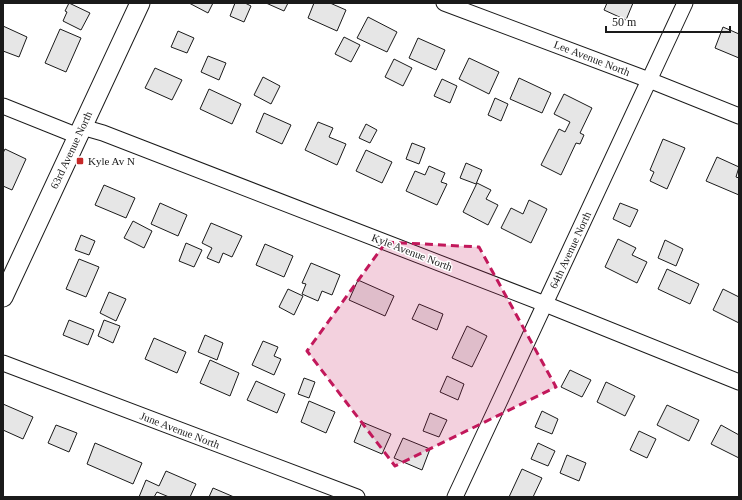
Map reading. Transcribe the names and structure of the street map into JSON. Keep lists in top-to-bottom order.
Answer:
{
  "streets": {
    "street": [
      "Lee Avenue North",
      "63rd Avenue North",
      "64th Avenue North",
      "Kyle Avenue North",
      "June Avenue North"
    ]
  },
  "crossings": [
    ["Lee Avenue North", "64th Avenue North"],
    ["63rd Avenue North", "Kyle Avenue North"],
    ["64th Avenue North", "Kyle Avenue North"]
  ],
  "places": {
    "transit": ["Kyle Av N"]
  },
  "scale_bar": "50 m"
}
